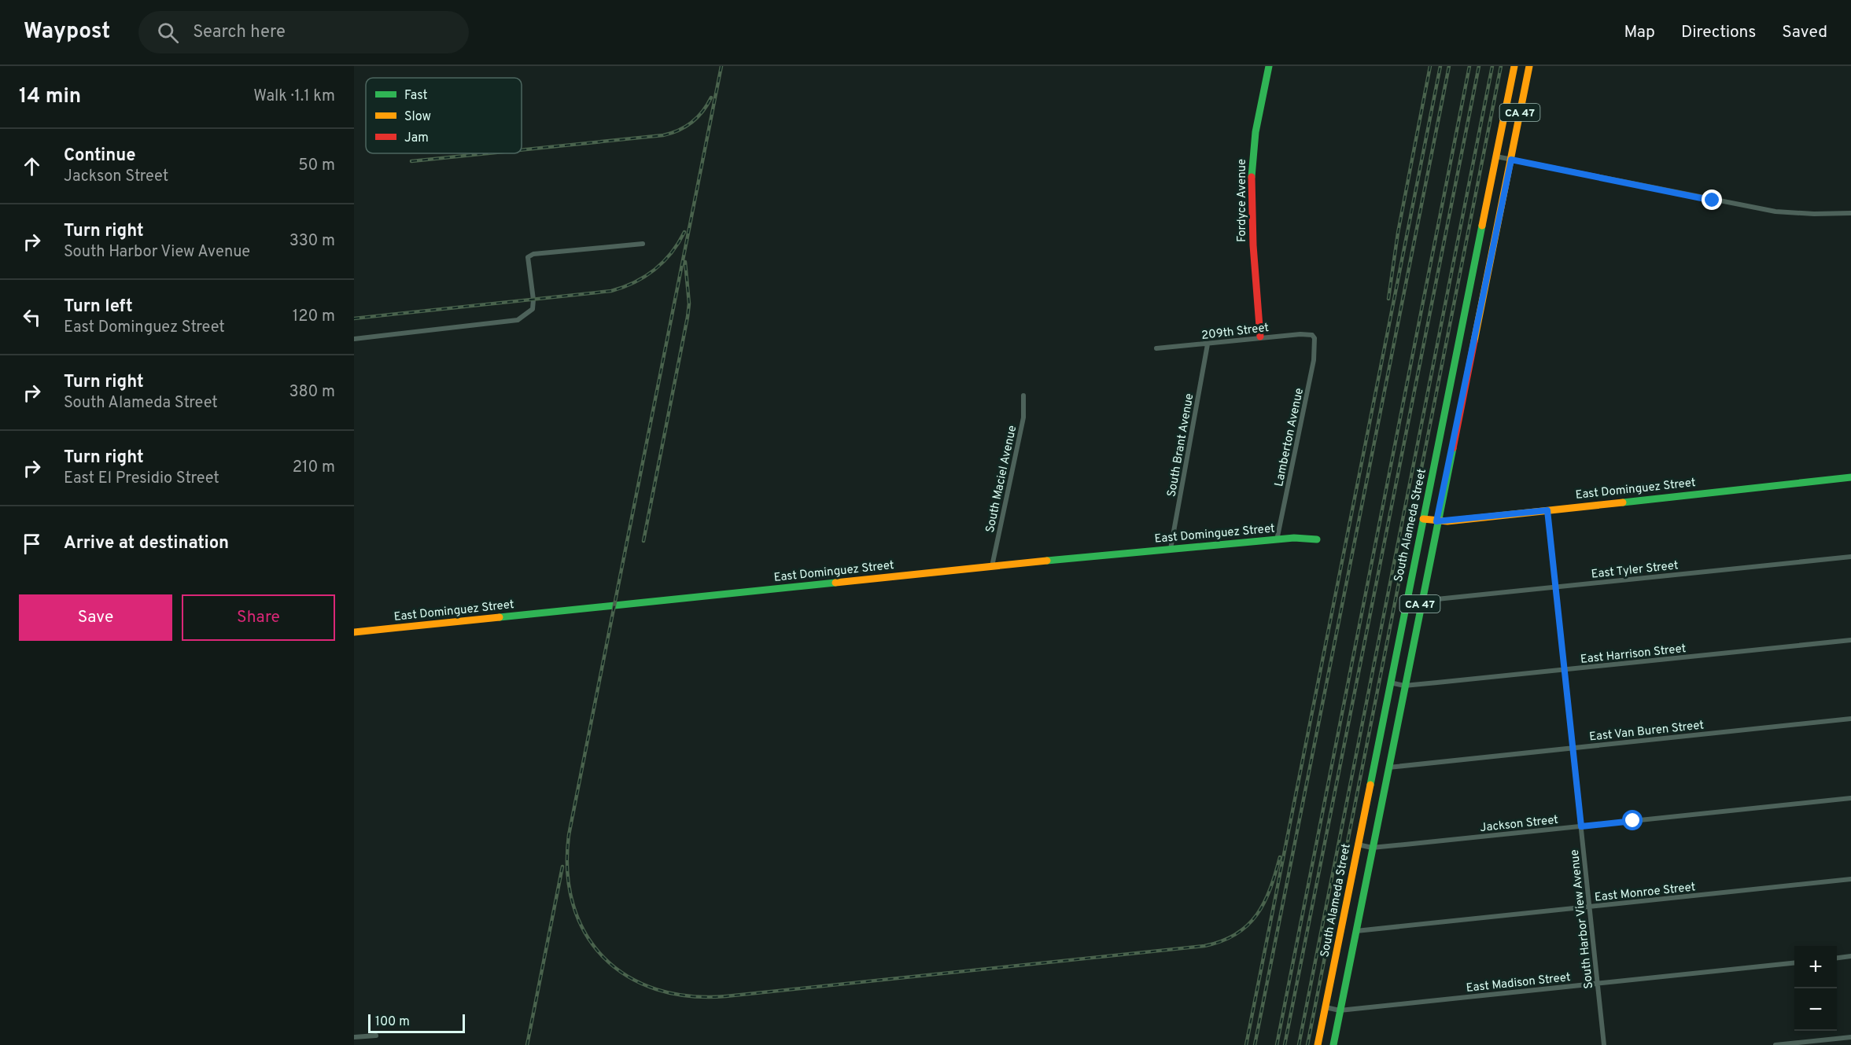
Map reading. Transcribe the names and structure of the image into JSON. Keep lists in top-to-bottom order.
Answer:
{
  "streets": {
    "main road": [
      "CA 47",
      "Fordyce Avenue",
      "East Dominguez Street",
      "South Alameda Street"
    ],
    "street": [
      "209th Street",
      "Lamberton Avenue",
      "South Brant Avenue",
      "South Maciel Avenue",
      "East Tyler Street",
      "East Harrison Street",
      "East Van Buren Street",
      "Jackson Street",
      "East Monroe Street",
      "South Harbor View Avenue",
      "East Madison Street"
    ]
  },
  "crossings": [
    ["CA 47", "East Dominguez Street"],
    ["CA 47", "East Tyler Street"],
    ["CA 47", "East Harrison Street"],
    ["CA 47", "East Van Buren Street"],
    ["CA 47", "Jackson Street"],
    ["CA 47", "East Monroe Street"],
    ["CA 47", "East Madison Street"],
    ["Fordyce Avenue", "209th Street"],
    ["209th Street", "Lamberton Avenue"],
    ["209th Street", "South Brant Avenue"],
    ["Lamberton Avenue", "East Dominguez Street"],
    ["South Brant Avenue", "East Dominguez Street"],
    ["South Maciel Avenue", "East Dominguez Street"],
    ["East Dominguez Street", "South Alameda Street"],
    ["East Dominguez Street", "South Harbor View Avenue"],
    ["South Alameda Street", "East Harrison Street"],
    ["South Alameda Street", "Jackson Street"],
    ["South Alameda Street", "East Madison Street"],
    ["East Tyler Street", "South Harbor View Avenue"],
    ["East Harrison Street", "South Harbor View Avenue"],
    ["East Van Buren Street", "South Harbor View Avenue"],
    ["Jackson Street", "South Harbor View Avenue"],
    ["East Monroe Street", "South Harbor View Avenue"],
    ["South Harbor View Avenue", "East Madison Street"]
  ],
  "legend": ["Fast", "Slow", "Jam"],
  "scale_bar": "100 m",
  "page": {
    "header": "Waypost",
    "search": "Search here",
    "nav": ["Map", "Directions", "Saved"],
    "heading": ["14 min", "Walk · 1.1 km"],
    "list": [
      ["Continue", "Jackson Street", "50 m"],
      ["Turn right", "South Harbor View Avenue", "330 m"],
      ["Turn left", "East Dominguez Street", "120 m"],
      ["Turn right", "South Alameda Street", "380 m"],
      ["Turn right", "East El Presidio Street", "210 m"],
      "Arrive at destination"
    ],
    "buttons": ["Save", "Share"],
    "map_buttons": ["+", "−"],
    "scale": "100 m"
  }
}
